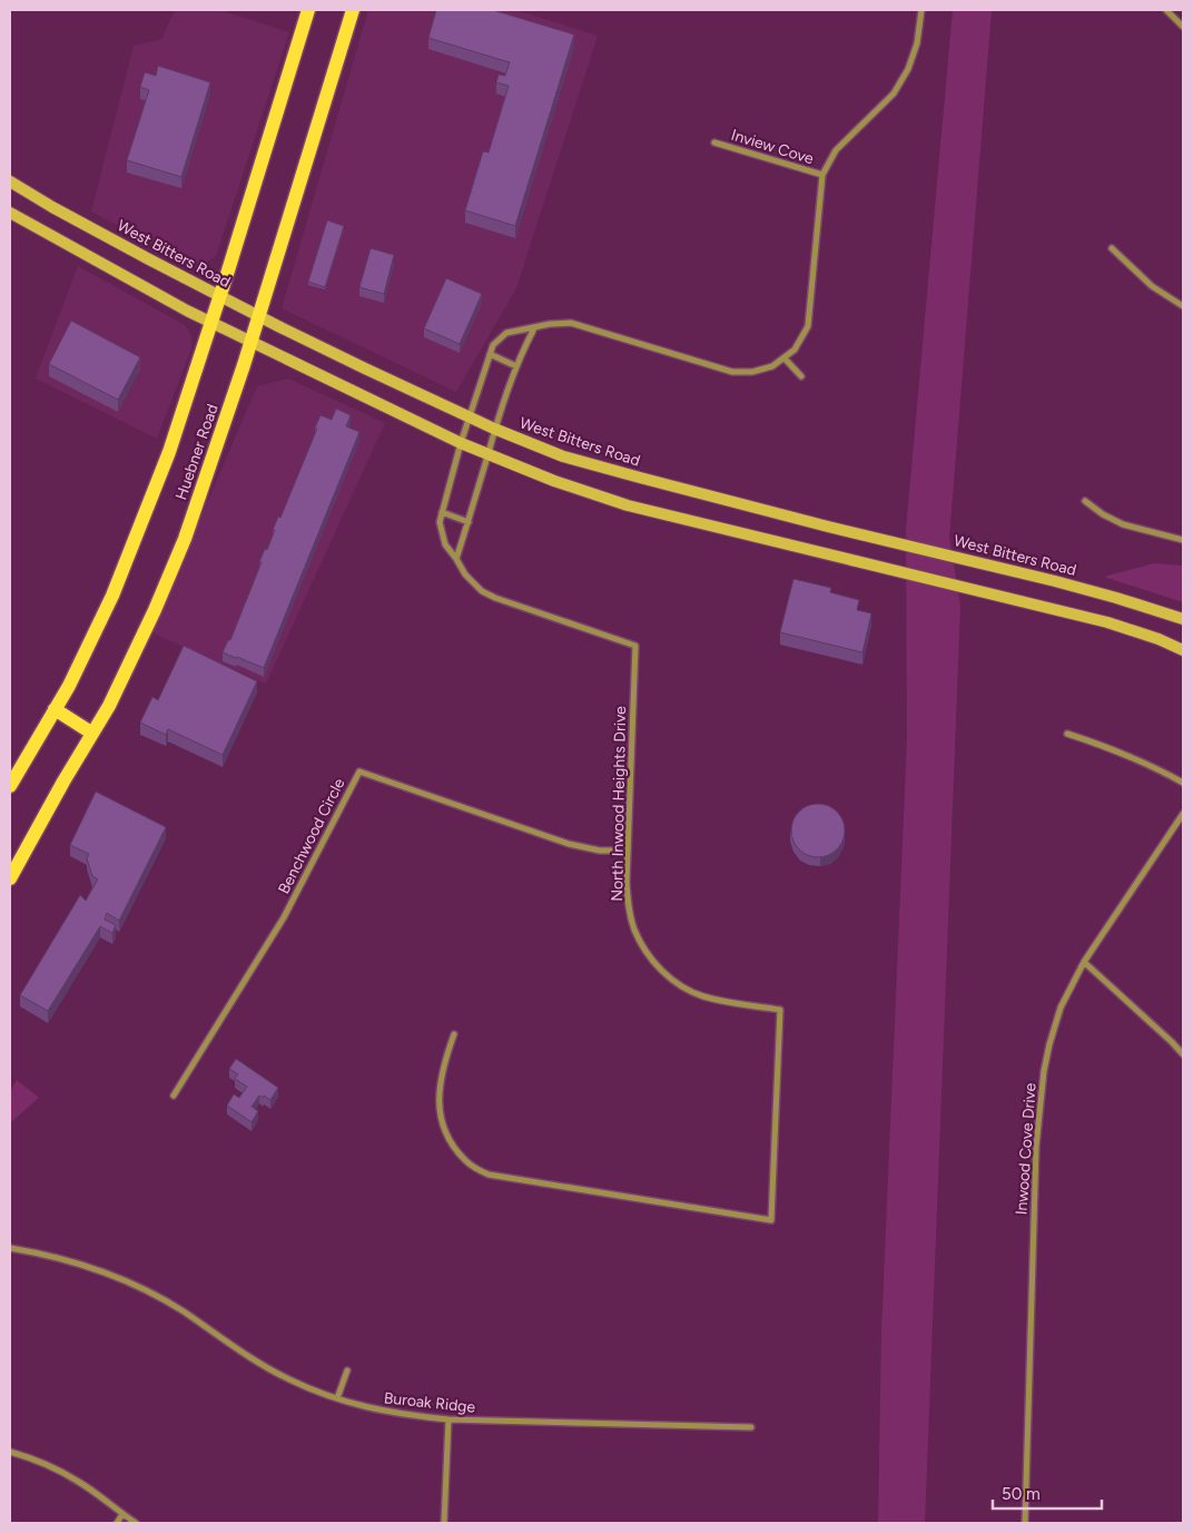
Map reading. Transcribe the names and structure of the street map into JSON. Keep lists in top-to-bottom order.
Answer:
{
  "streets": {
    "main road": ["West Bitters Road", "Huebner Road"],
    "street": [
      "Inview Cove",
      "North Inwood Heights Drive",
      "Benchwood Circle",
      "Inwood Cove Drive",
      "Buroak Ridge"
    ]
  },
  "crossings": [
    ["West Bitters Road", "Huebner Road"],
    ["West Bitters Road", "North Inwood Heights Drive"],
    ["North Inwood Heights Drive", "Benchwood Circle"]
  ],
  "scale_bar": "50 m"
}
